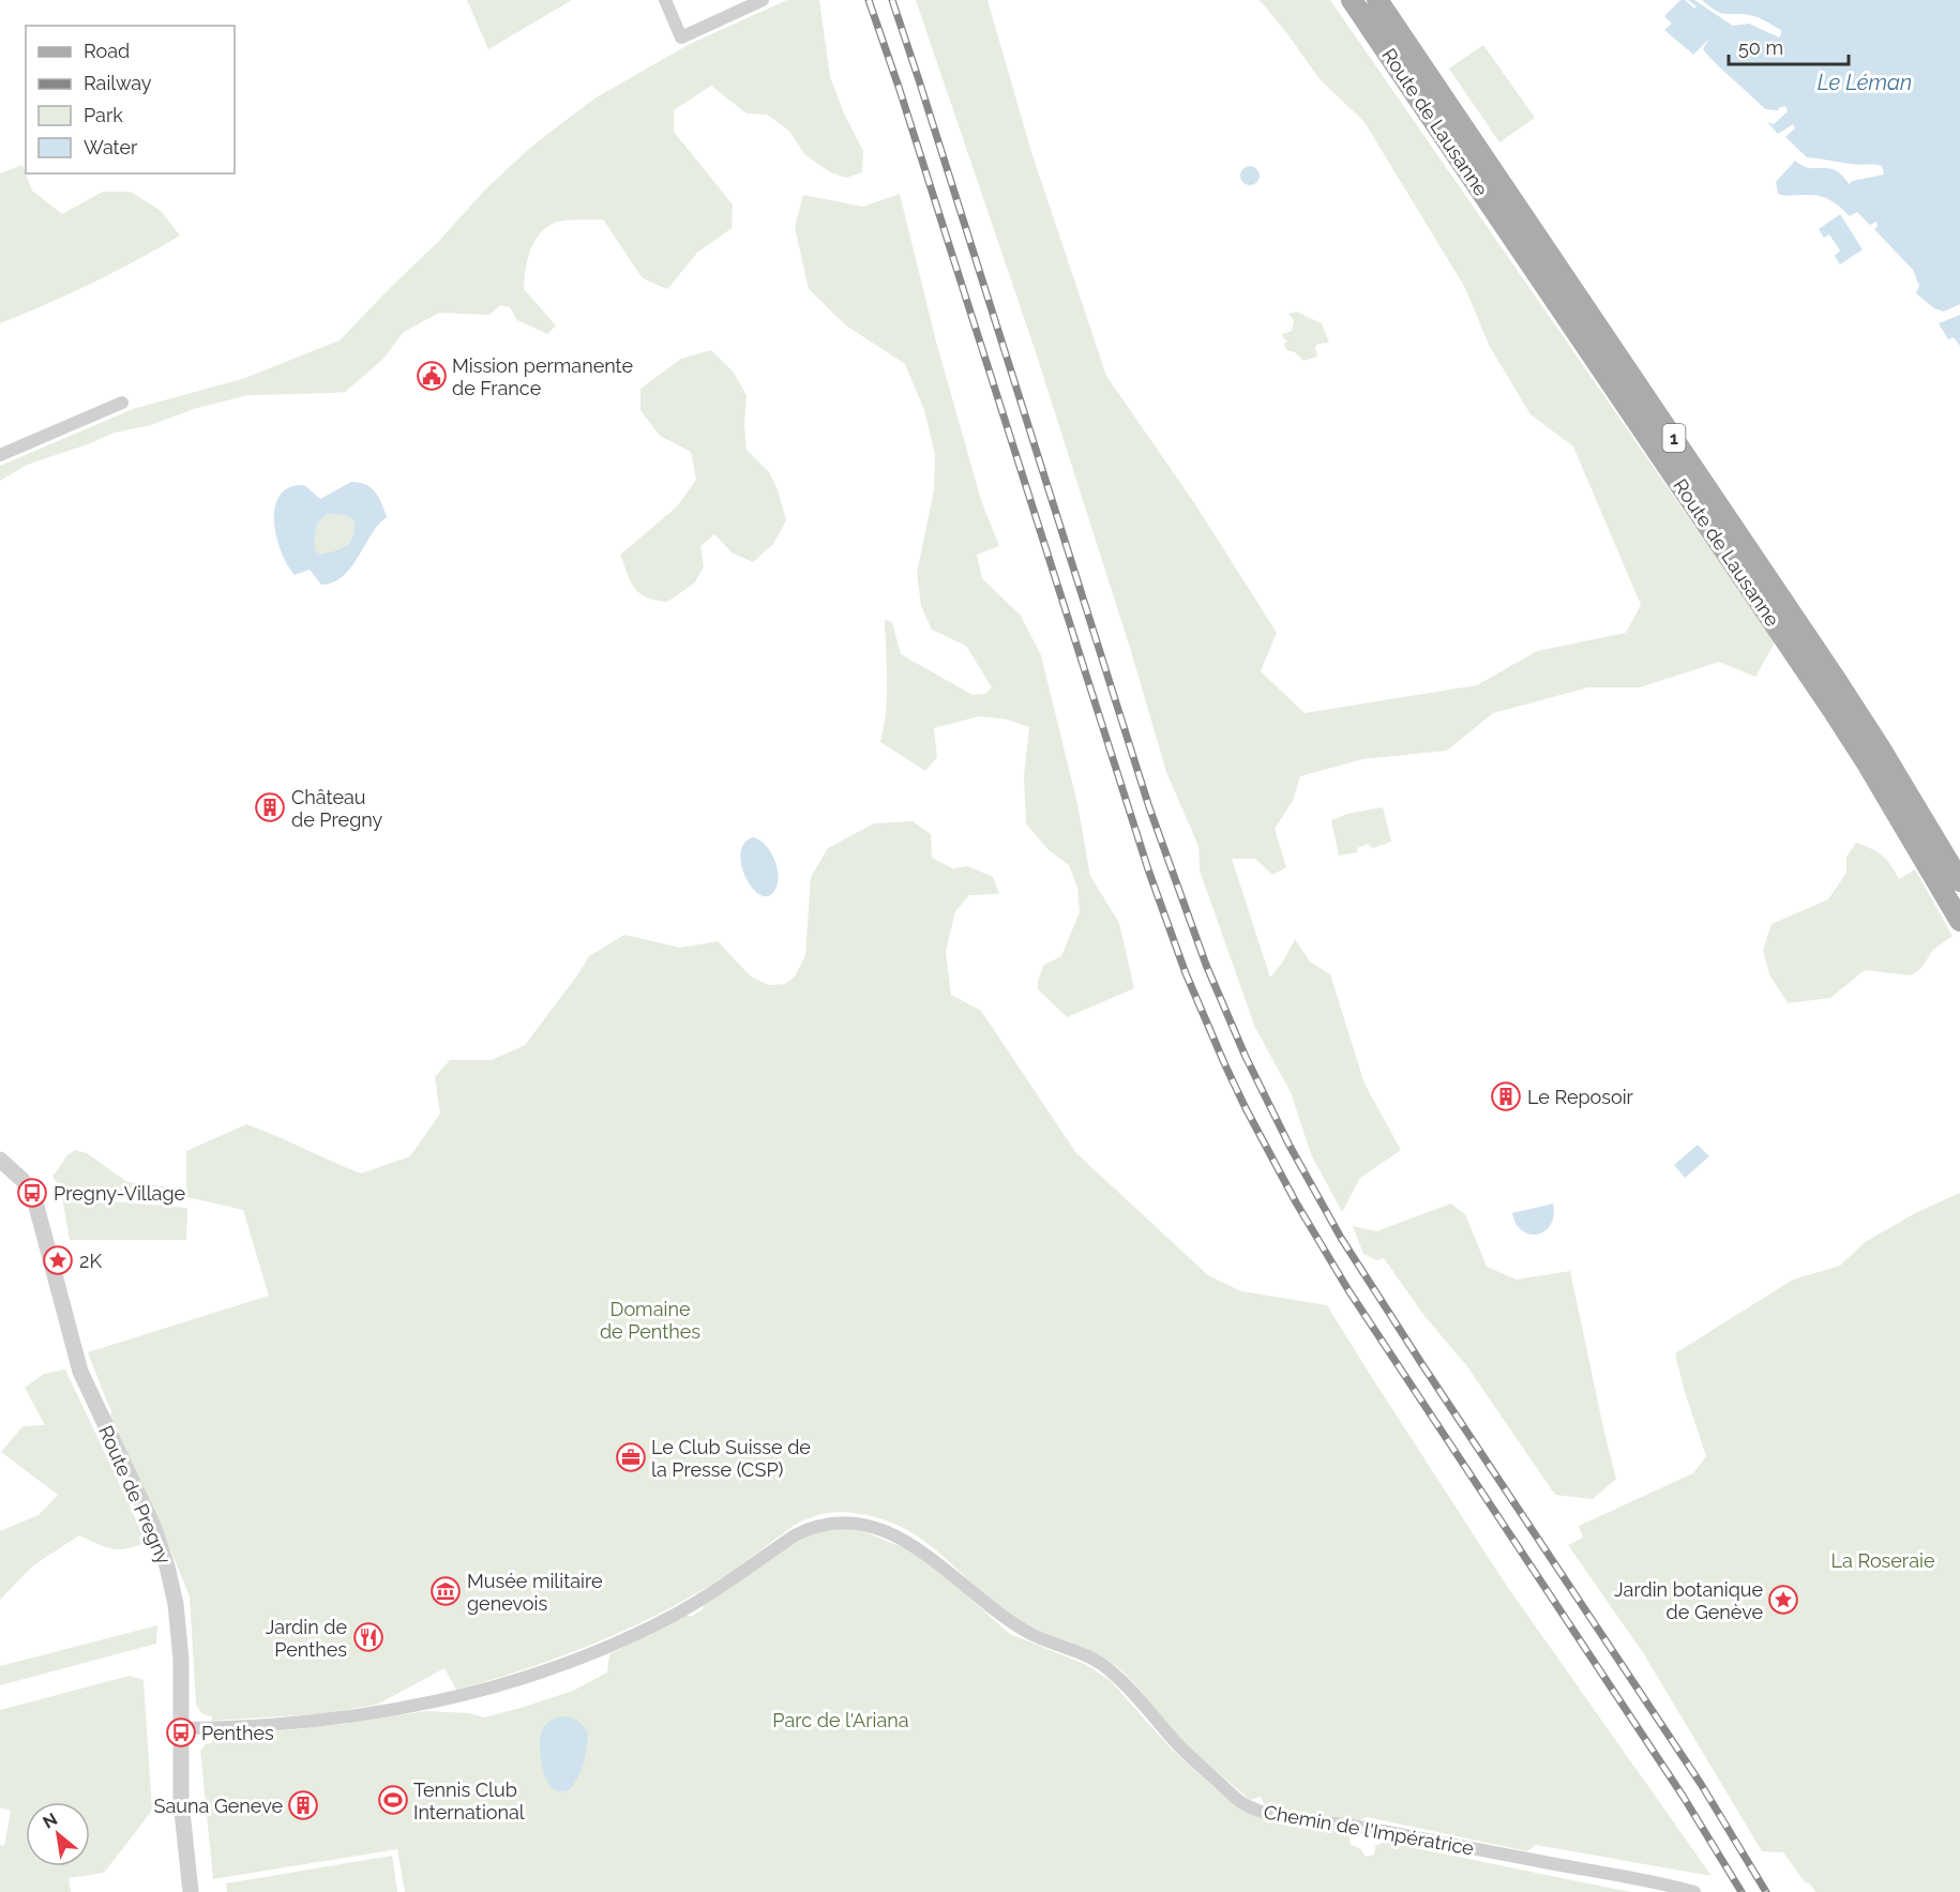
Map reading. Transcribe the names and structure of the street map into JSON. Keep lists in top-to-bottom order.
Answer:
{
  "streets": {
    "main road": ["Route de Lausanne", "1"],
    "street": ["Route de Pregny", "Chemin de l'Impératrice"]
  },
  "crossings": [
    ["Route de Pregny", "Chemin de l'Impératrice"]
  ],
  "water": ["Le Léman"],
  "parks": ["Domaine de Penthes", "La Roseraie", "Parc de l'Ariana"],
  "places": {
    "public building": ["Mission permanente de France"],
    "building": ["Château de Pregny", "Le Reposoir", "Sauna Geneve"],
    "bus stop": ["Pregny-Village", "Penthes"],
    "place": ["2K", "Jardin botanique de Genève"],
    "office": ["Le Club Suisse de la Presse (CSP)"],
    "museum": ["Musée militaire genevois"],
    "restaurant": ["Jardin de Penthes"],
    "sports": ["Tennis Club International"]
  },
  "legend": [
    "Road",
    "Railway",
    "Park",
    "Water"
  ],
  "scale_bar": "50 m",
  "north": "top left"
}
